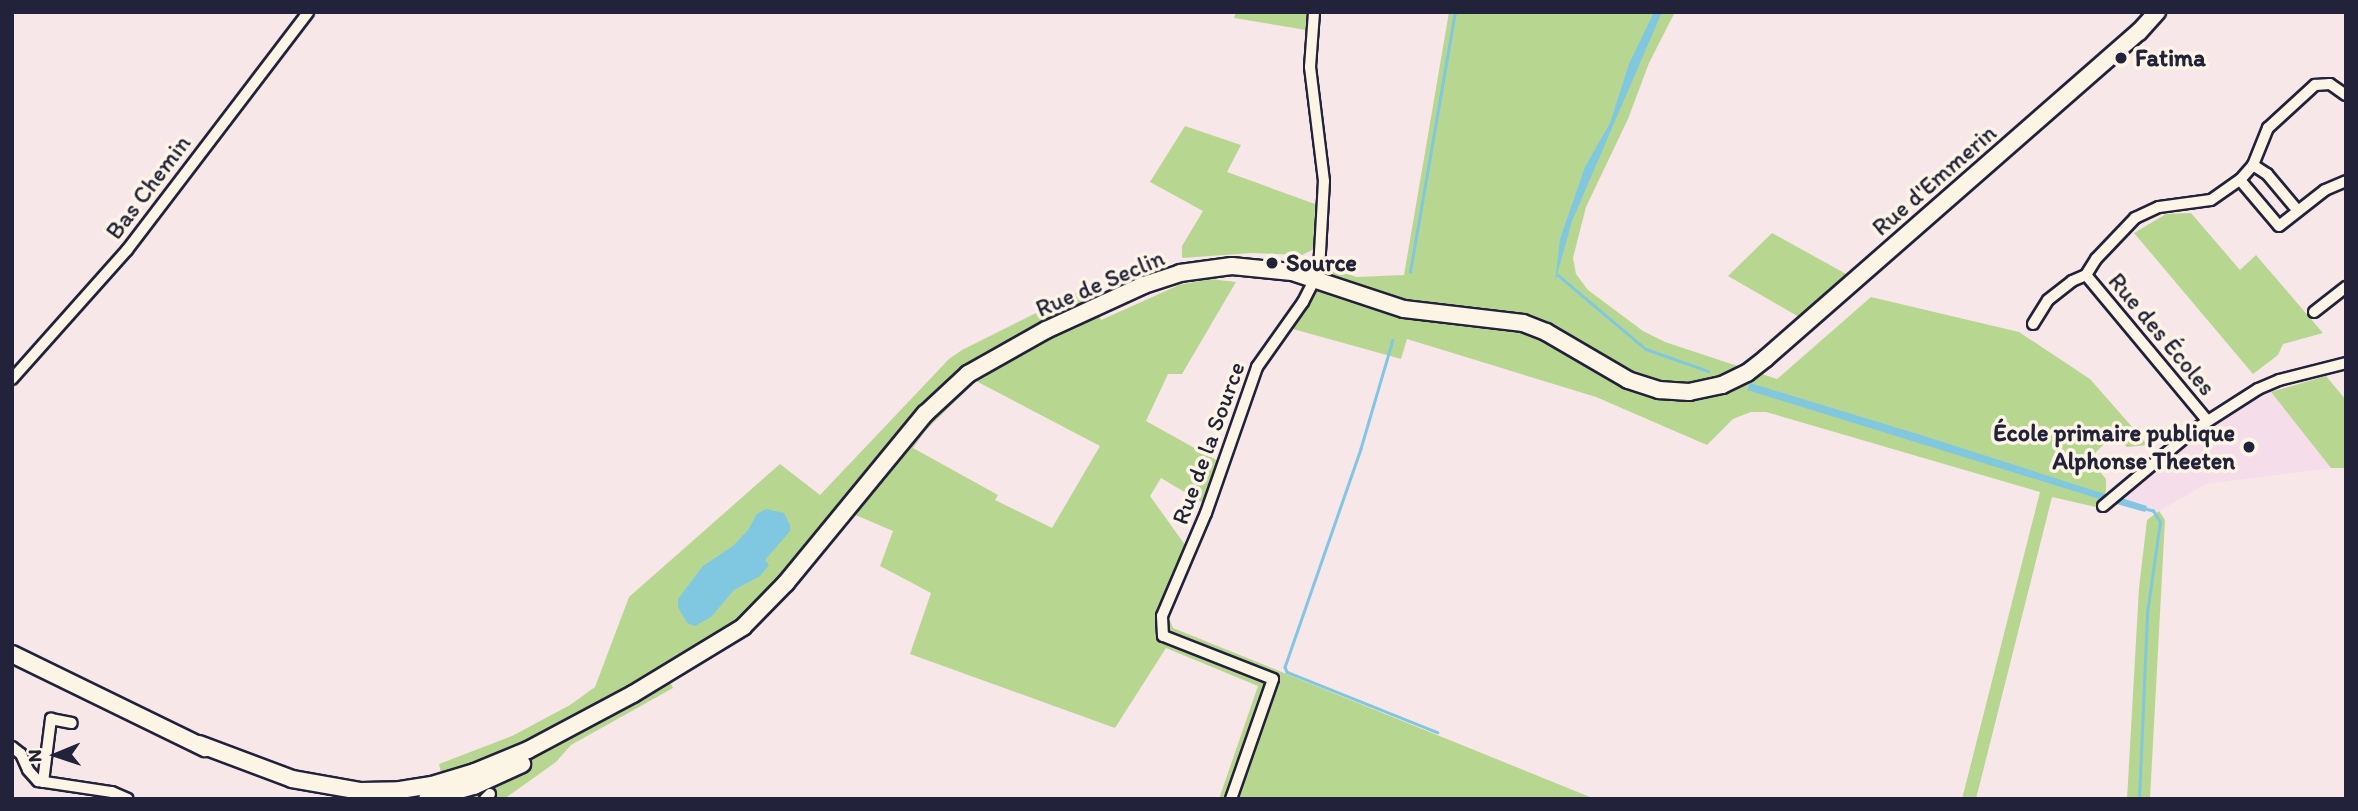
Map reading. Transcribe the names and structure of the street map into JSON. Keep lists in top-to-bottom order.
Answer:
{
  "streets": {
    "main road": ["Rue d'Emmerin", "Rue de Seclin"],
    "street": ["Bas Chemin", "Rue des Écoles", "Rue de la Source"]
  },
  "crossings": [
    ["Rue d'Emmerin", "Rue de Seclin"],
    ["Rue de Seclin", "Rue de la Source"]
  ],
  "places": ["Fatima", "Source", "École primaire publique Alphonse Theeten"],
  "north": "left"
}
